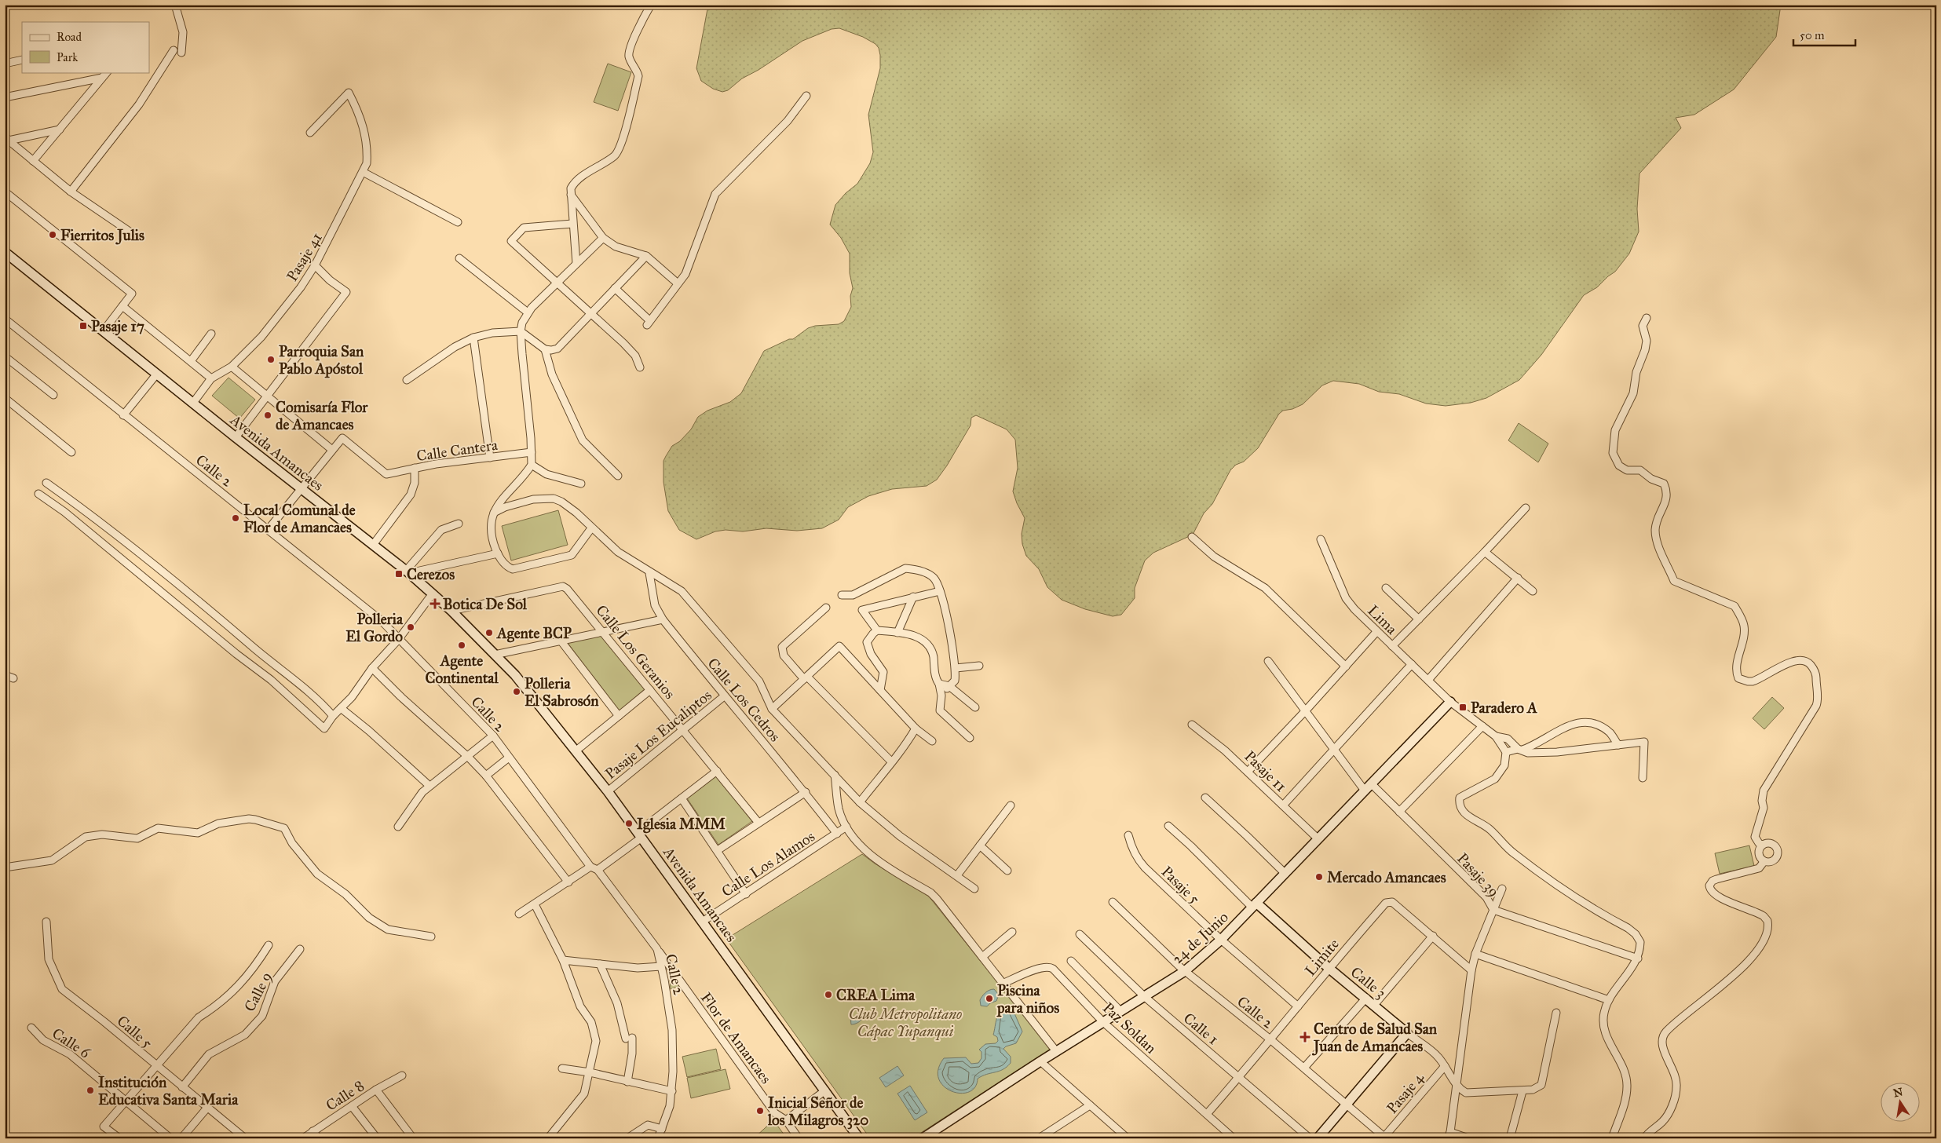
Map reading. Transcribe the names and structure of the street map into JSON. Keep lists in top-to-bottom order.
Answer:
{
  "streets": {
    "street": [
      "Pasaje 41",
      "Calle Cantera",
      "Avenida Amancaes",
      "Calle 2",
      "Lima",
      "Calle Los Geranios",
      "Calle Los Cedros",
      "Pasaje Los Eucaliptos",
      "Pasaje 11",
      "Calle Los Alamos",
      "Pasaje 39",
      "Pasaje 5",
      "24 de Junio",
      "Limite",
      "Calle 3",
      "Calle 9",
      "Paz Soldan",
      "Calle 1",
      "Calle 5",
      "Flor de Amancaes",
      "Calle 6",
      "Pasaje 4",
      "Calle 8"
    ]
  },
  "crossings": [
    ["Pasaje 41", "Avenida Amancaes"],
    ["Avenida Amancaes", "Calle Los Geranios"],
    ["Avenida Amancaes", "Pasaje Los Eucaliptos"],
    ["Avenida Amancaes", "Calle Los Alamos"],
    ["Calle 2", "24 de Junio"],
    ["Calle 2", "Limite"],
    ["Calle 2", "Flor de Amancaes"],
    ["Calle 2", "Pasaje 4"],
    ["Lima", "24 de Junio"],
    ["Calle Los Geranios", "Pasaje Los Eucaliptos"],
    ["Calle Los Cedros", "Pasaje Los Eucaliptos"],
    ["Calle Los Cedros", "Calle Los Alamos"],
    ["Pasaje 11", "24 de Junio"],
    ["Pasaje 39", "24 de Junio"],
    ["Pasaje 5", "24 de Junio"],
    ["Pasaje 5", "Limite"],
    ["24 de Junio", "Calle 3"],
    ["24 de Junio", "Paz Soldan"],
    ["24 de Junio", "Calle 1"],
    ["Limite", "Calle 3"],
    ["Limite", "Paz Soldan"],
    ["Limite", "Calle 1"],
    ["Calle 3", "Pasaje 4"],
    ["Calle 9", "Calle 5"]
  ],
  "parks": ["Club Metropolitano Cápac Yupanqui"],
  "places": {
    "other": [
      "Fierritos Julis",
      "Parroquia San Pablo Apóstol",
      "Comisaría Flor de Amancaes",
      "Local Comunal de Flor de Amancaes",
      "Polleria El Gordo",
      "Agente BCP",
      "Agente Continental",
      "Polleria El Sabrosón",
      "Iglesia MMM",
      "Mercado Amancaes",
      "CREA Lima",
      "Piscina para niños",
      "Institución Educativa Santa Maria",
      "Inicial Señor de los Milagros 320"
    ],
    "transit": ["Pasaje 17", "Cerezos", "Paradero A"],
    "health": ["Botica De Sol", "Centro de Salud San Juan de Amancaes"]
  },
  "legend": ["Road", "Park"],
  "scale_bar": "50 m",
  "north": "top"
}
